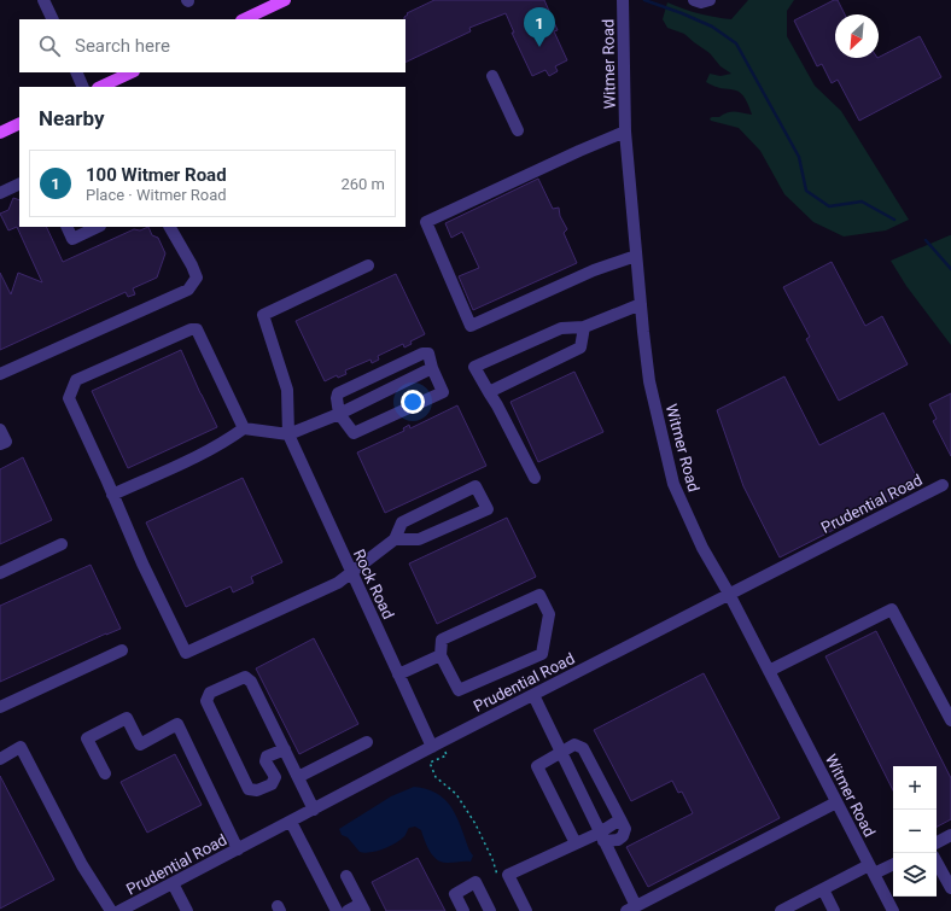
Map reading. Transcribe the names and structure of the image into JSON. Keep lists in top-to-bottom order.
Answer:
{
  "streets": {
    "street": ["Witmer Road", "Prudential Road", "Rock Road"]
  },
  "crossings": [
    ["Witmer Road", "Prudential Road"],
    ["Prudential Road", "Rock Road"]
  ],
  "north": "bottom left",
  "page": {
    "pins": "1",
    "search": "Search here",
    "heading": "Nearby",
    "list": [
      {
        "mark": "1",
        "name": "100 Witmer Road",
        "note": "Place · Witmer Road",
        "value": "260 m"
      }
    ],
    "map_buttons": ["+", "−"]
  }
}
